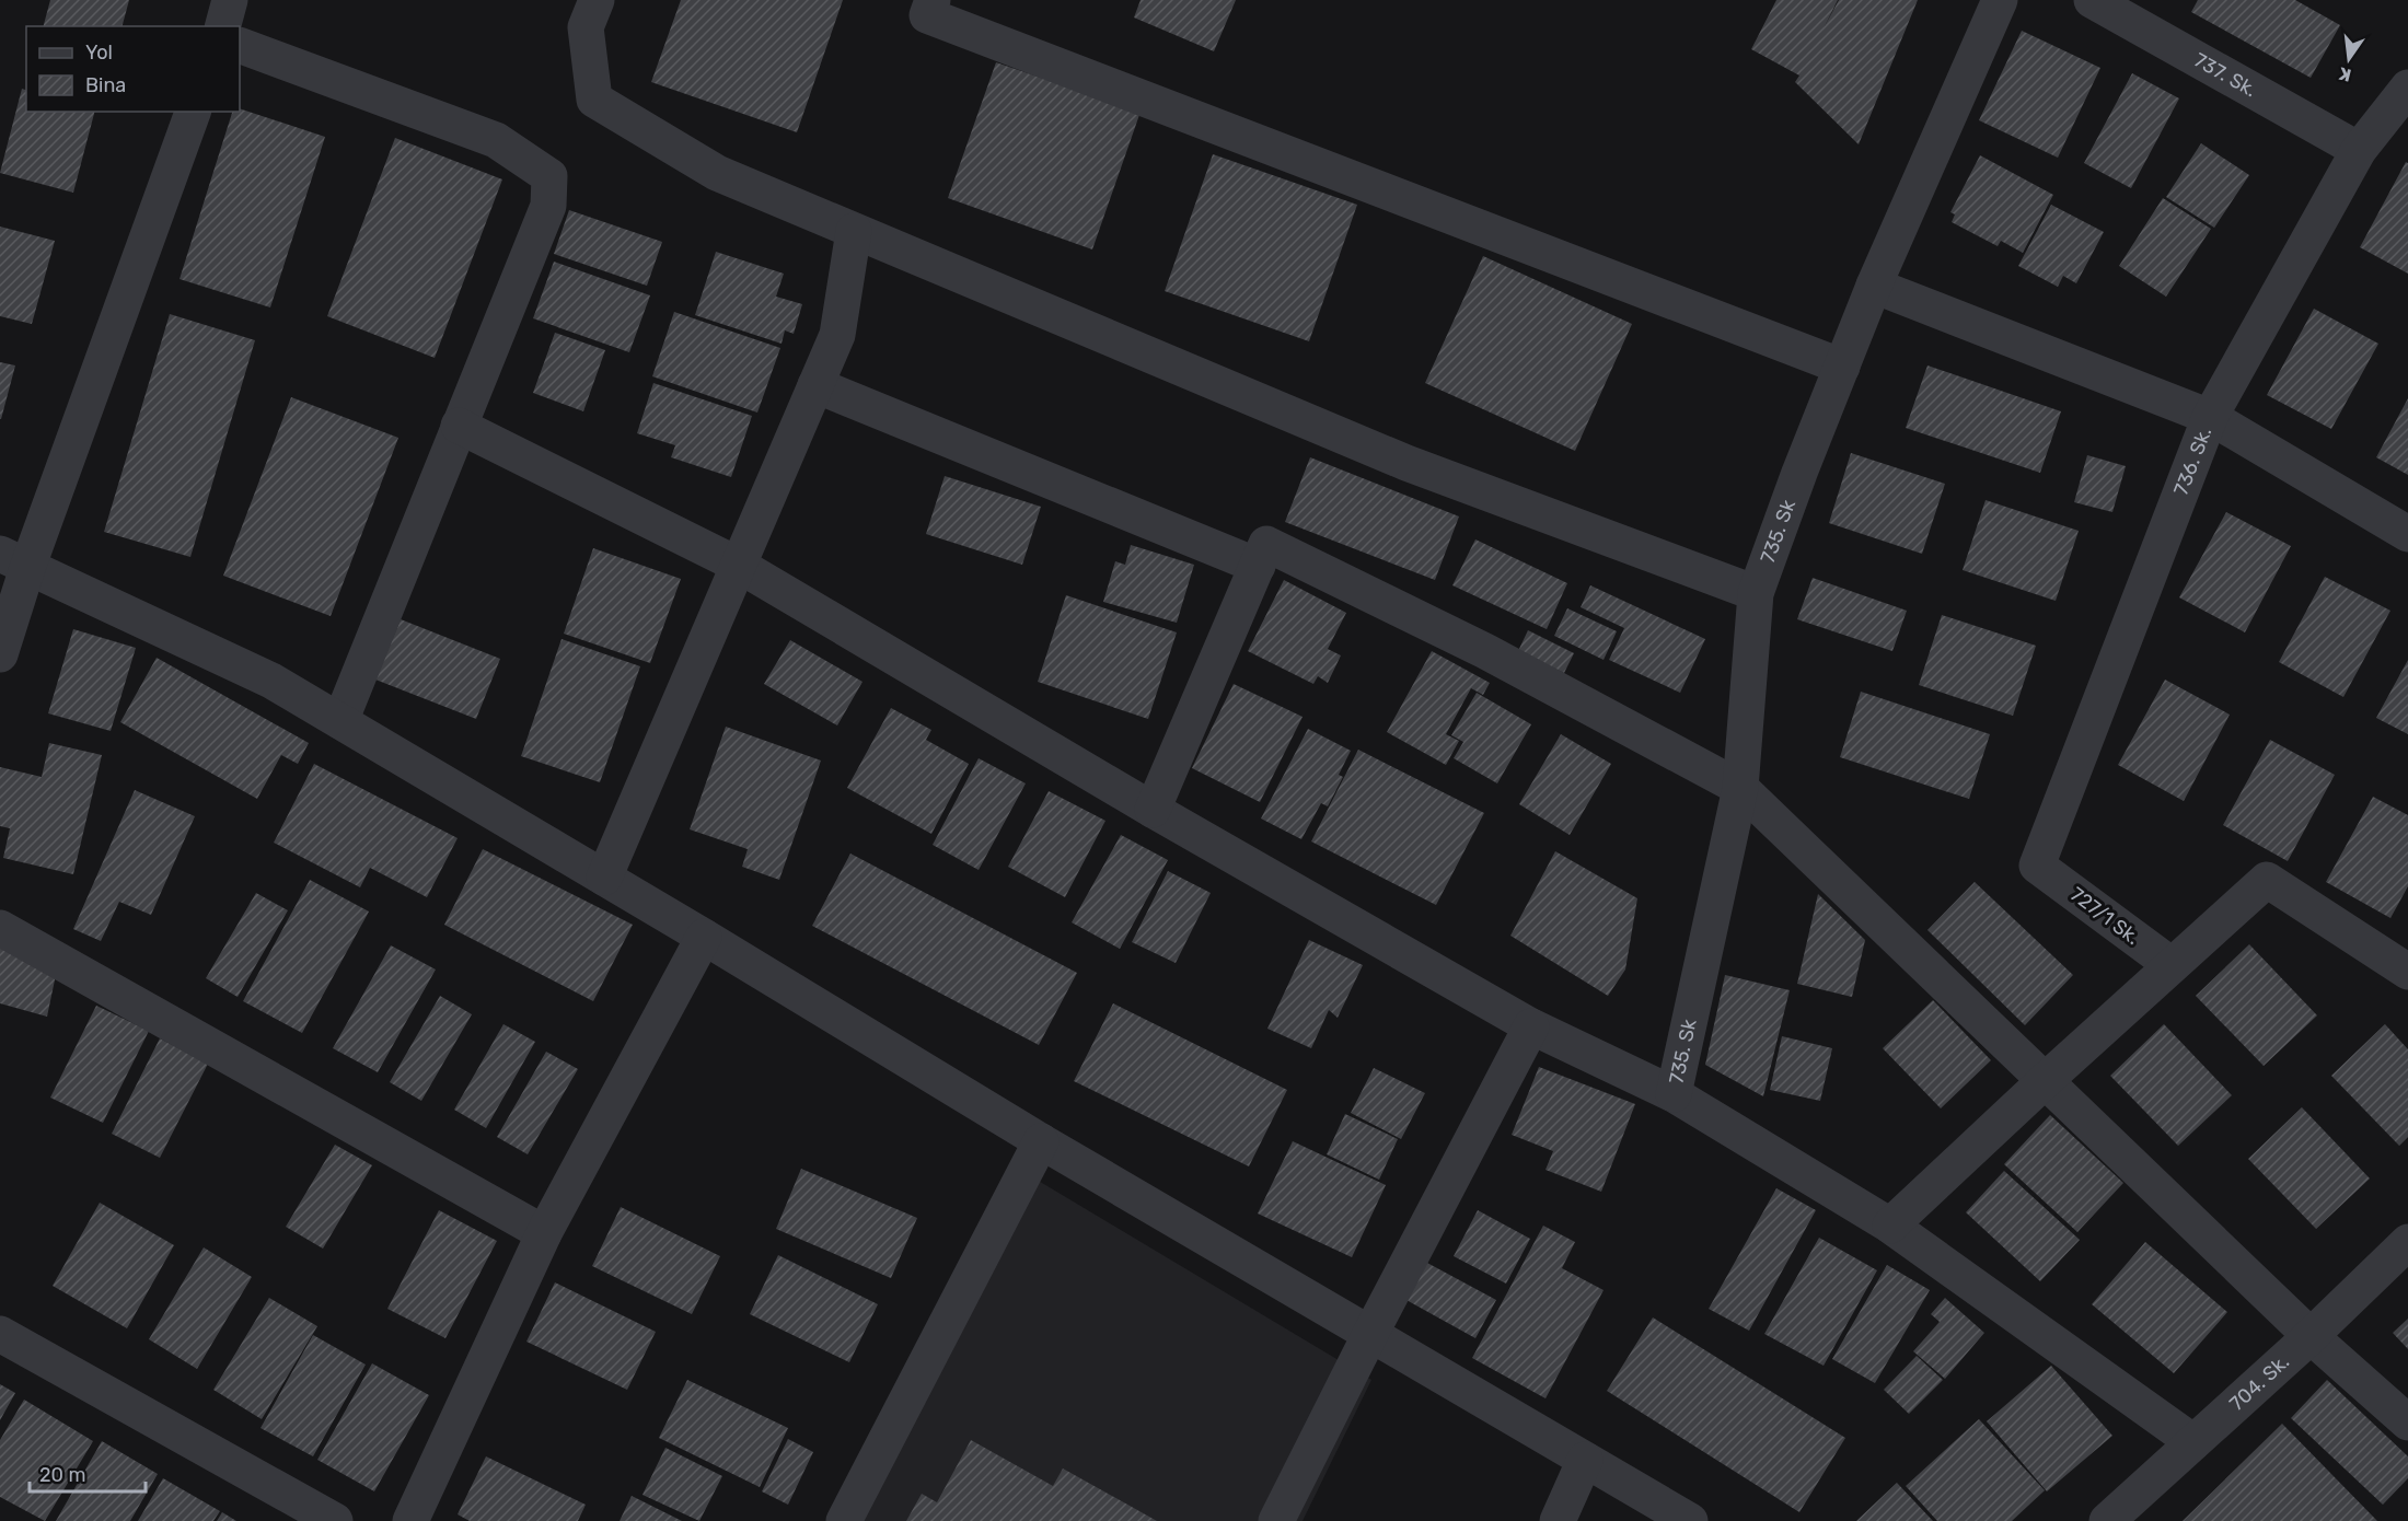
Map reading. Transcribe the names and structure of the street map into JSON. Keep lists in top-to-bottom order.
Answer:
{
  "streets": {
    "street": [
      "737. Sk.",
      "736. Sk.",
      "735. Sk",
      "727/1 Sk.",
      "704. Sk."
    ]
  },
  "crossings": [
    ["737. Sk.", "736. Sk."],
    ["736. Sk.", "727/1 Sk."]
  ],
  "legend": ["Yol", "Bina"],
  "scale_bar": "20 m",
  "north": "bottom"
}
